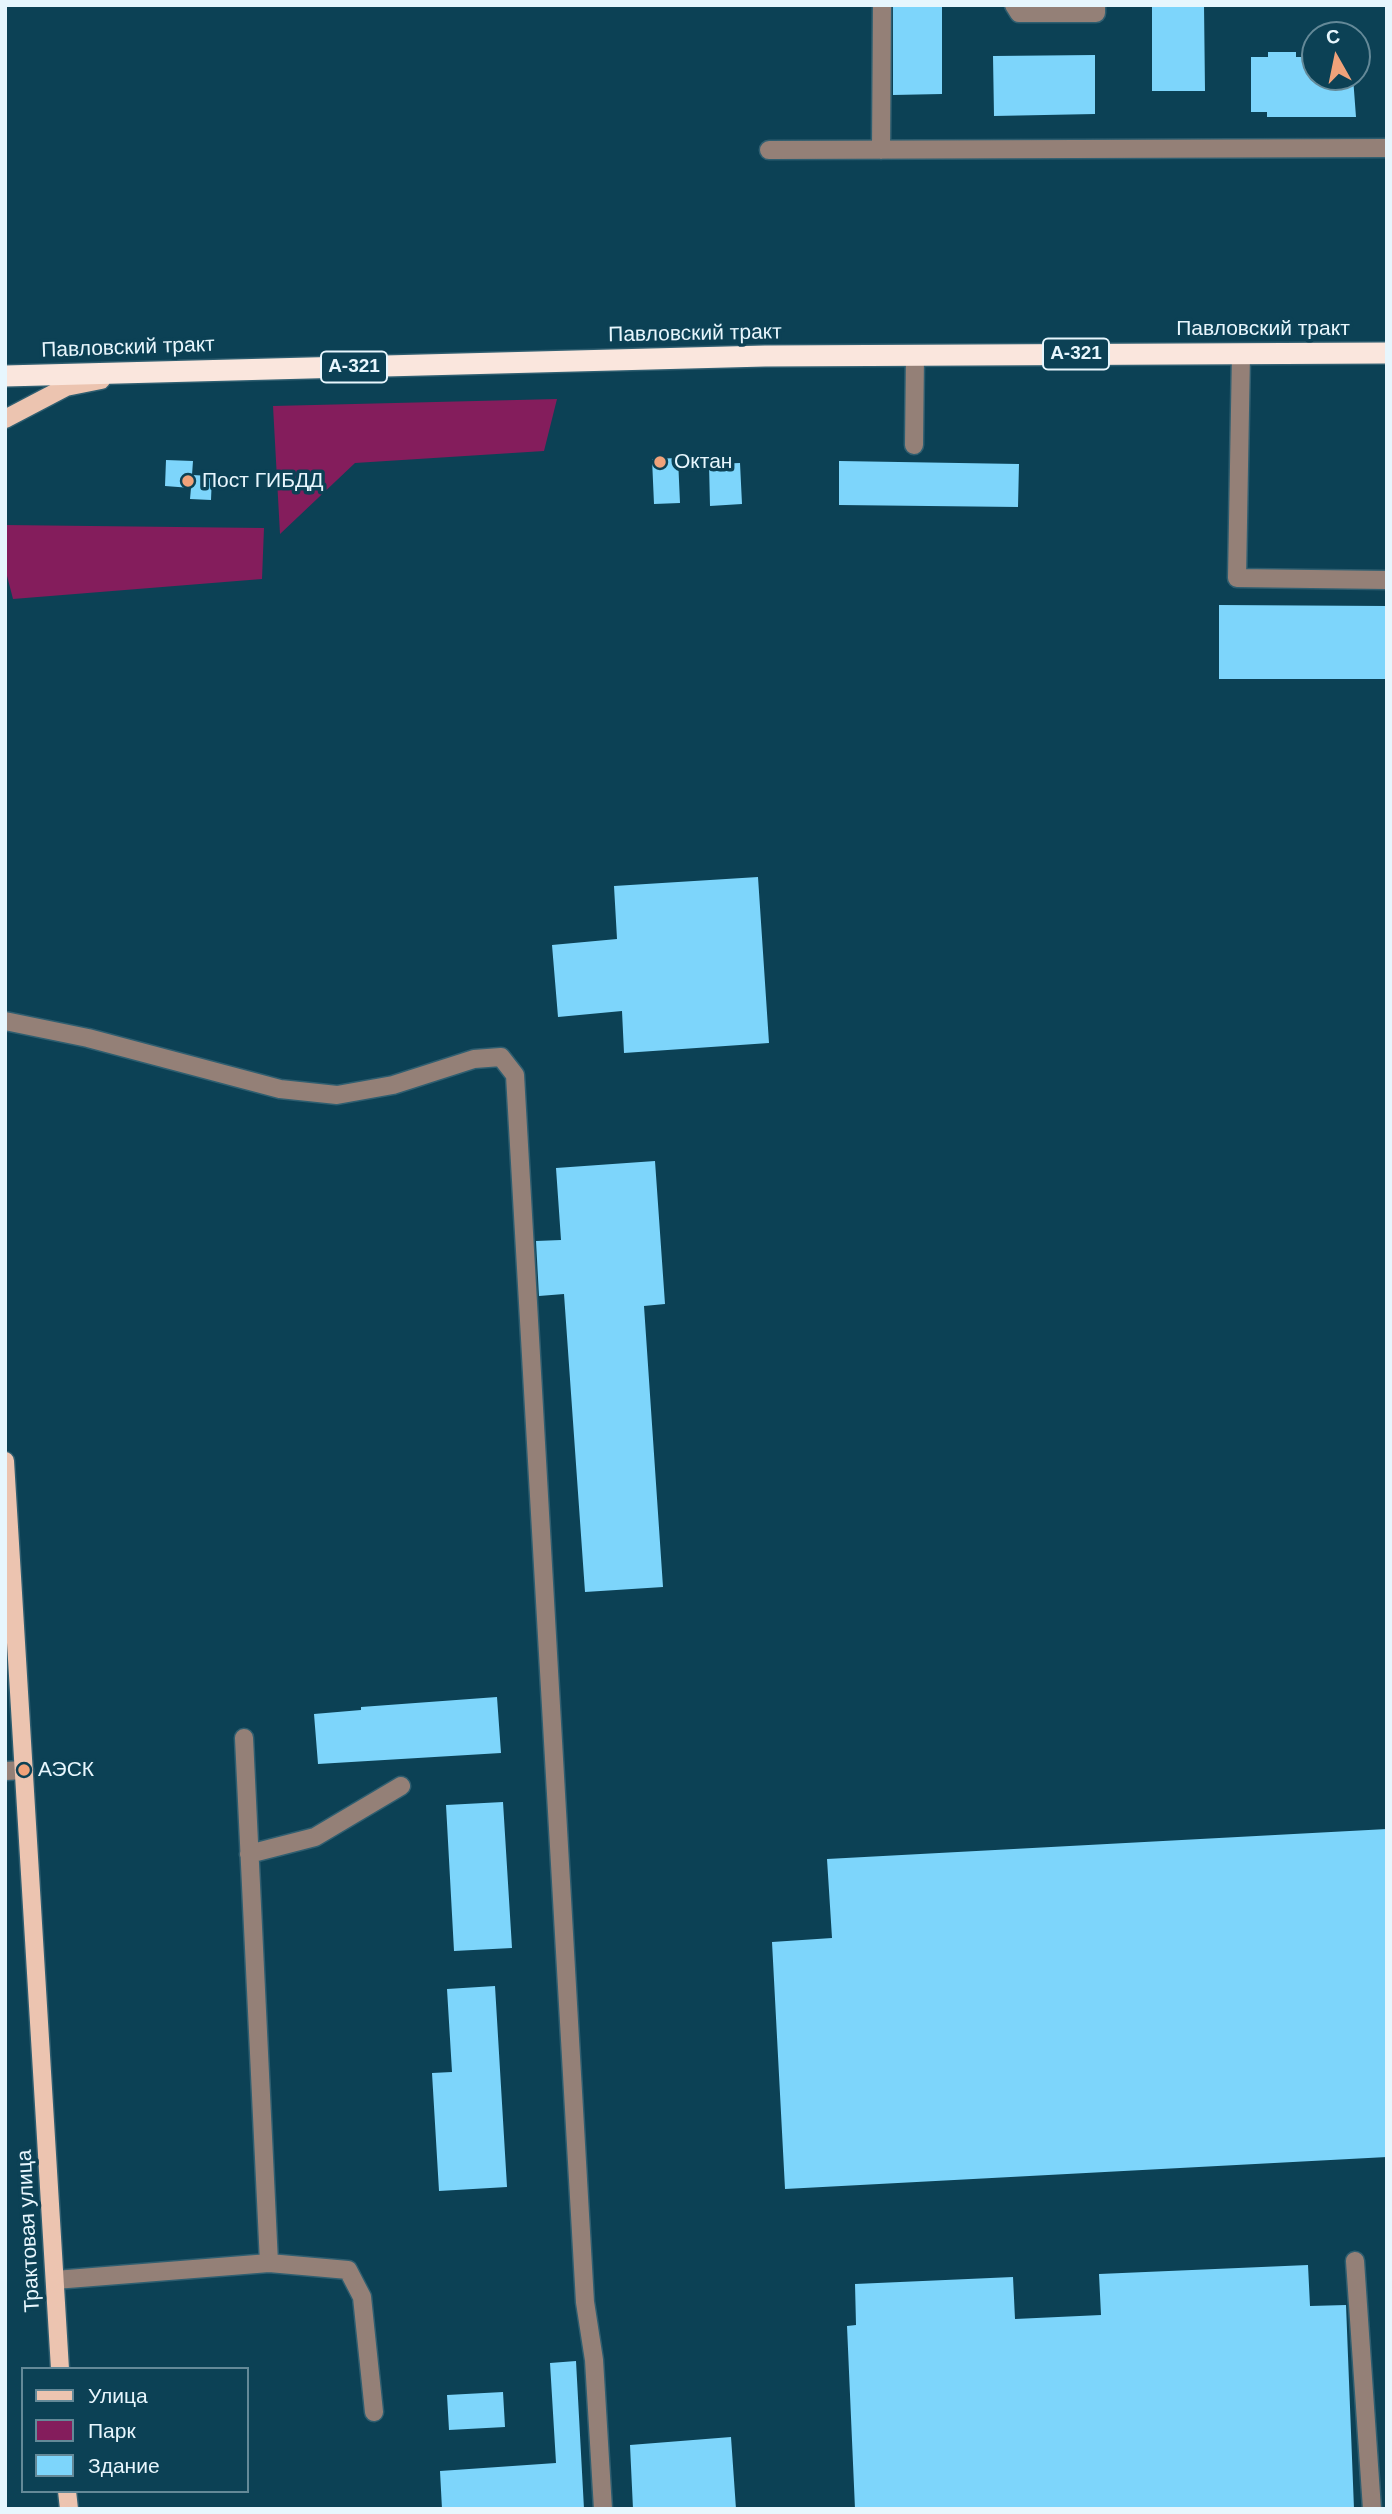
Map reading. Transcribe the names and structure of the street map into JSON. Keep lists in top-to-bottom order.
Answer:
{
  "streets": {
    "highway": ["Павловский тракт", "А-321"],
    "main road": ["Трактовая улица"]
  },
  "places": ["Октан", "Пост ГИБДД", "АЭСК"],
  "legend": ["Улица", "Парк", "Здание"],
  "north": "top"
}
